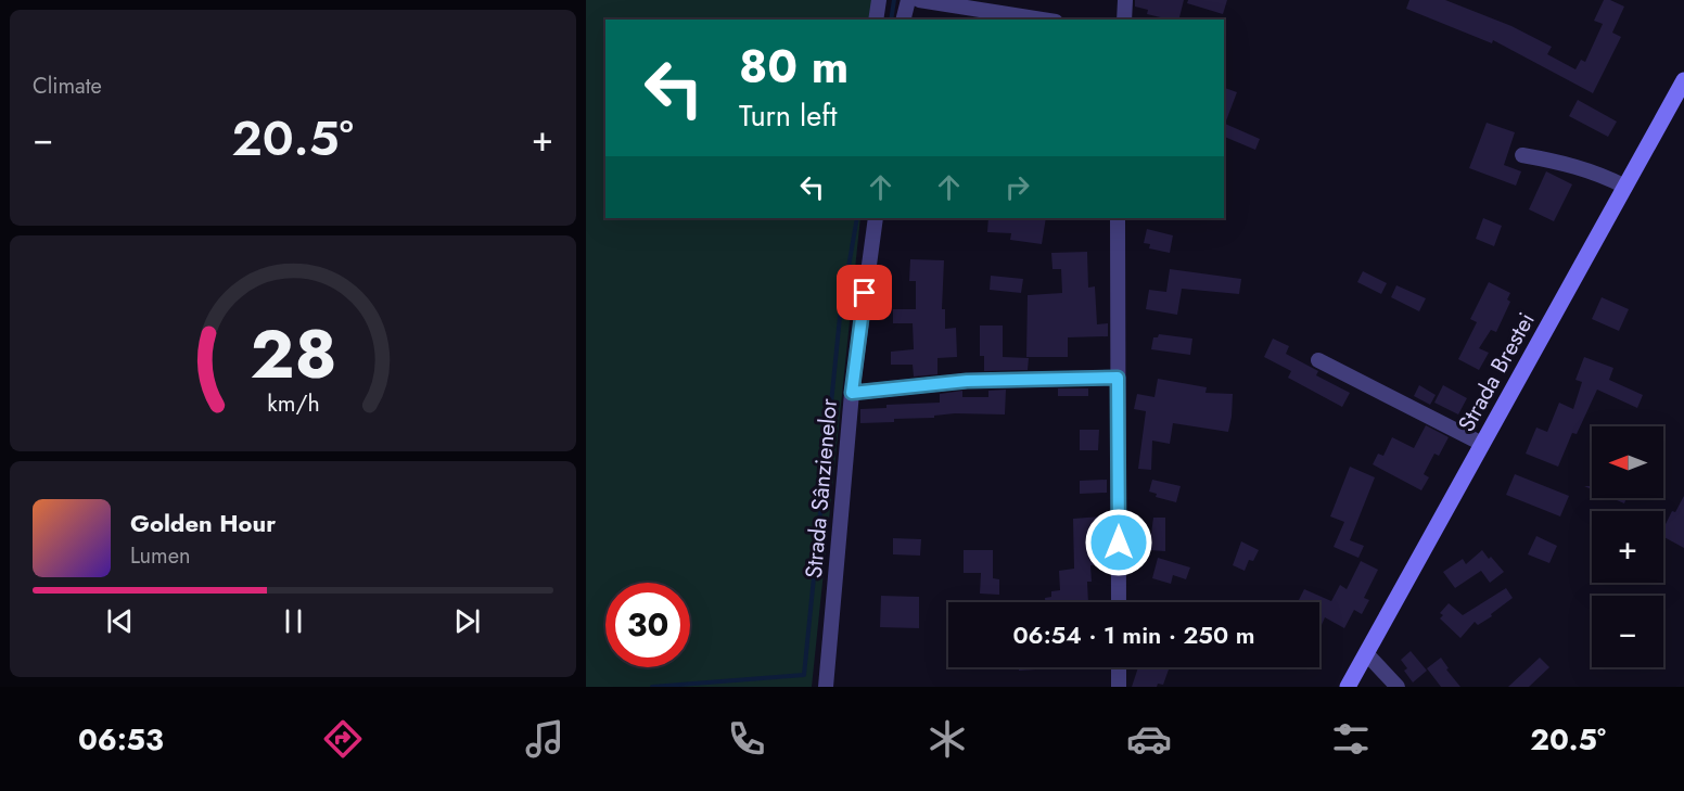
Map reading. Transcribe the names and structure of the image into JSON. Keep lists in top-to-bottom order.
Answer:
{
  "streets": {
    "main road": ["Strada Brestei"],
    "street": ["Strada Sânzienelor"]
  },
  "north": "left",
  "page": {
    "tile": "Climate",
    "turn": ["80 m", "Turn left"],
    "heat": ["−", "20.5°", "+"],
    "map_buttons": ["+", "−"],
    "song": ["Golden Hour", "Lumen"],
    "limit": "30",
    "trip": "06:54 · 1 min · 250 m",
    "tabs": ["06:53", "20.5°"],
    "gauge": ["28", "km/h"]
  }
}
